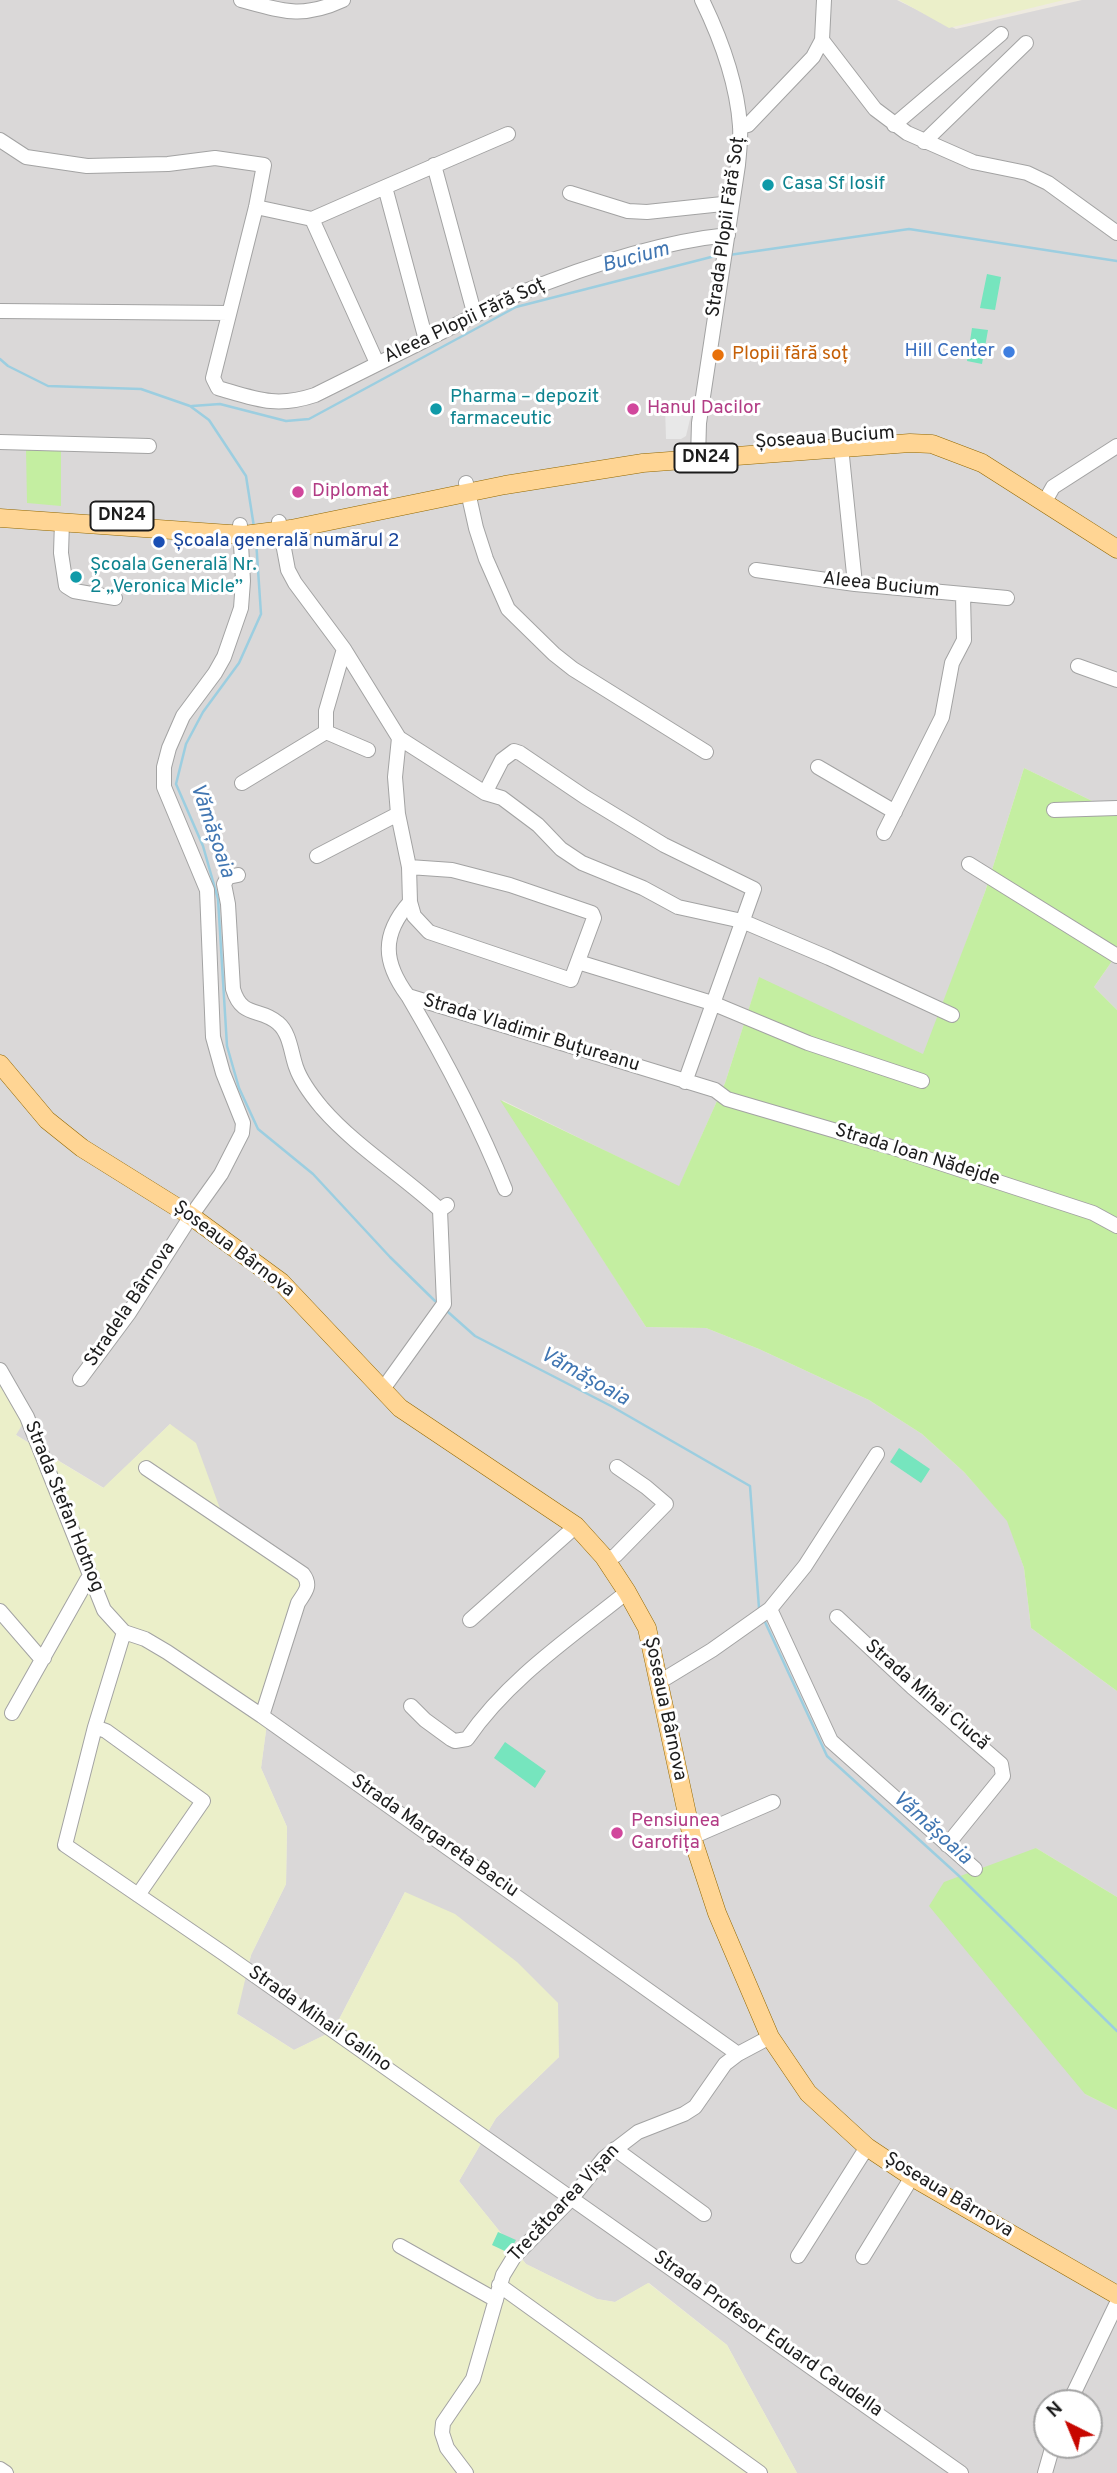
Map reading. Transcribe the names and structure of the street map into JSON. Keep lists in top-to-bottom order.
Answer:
{
  "streets": {
    "main road": ["Șoseaua Bucium", "DN24", "Șoseaua Bârnova"],
    "street": [
      "Strada Plopii Fără Soț",
      "Aleea Plopii Fără Soț",
      "Aleea Bucium",
      "Strada Vladimir Buțureanu",
      "Strada Ioan Nădejde",
      "Stradela Bârnova",
      "Strada Stefan Hotnog",
      "Strada Mihai Ciucă",
      "Strada Margareta Baciu",
      "Strada Mihail Galino",
      "Trecătoarea Vișan",
      "Strada Profesor Eduard Caudella"
    ]
  },
  "crossings": [
    ["Strada Plopii Fără Soț", "Aleea Plopii Fără Soț"],
    ["Strada Plopii Fără Soț", "Șoseaua Bucium"],
    ["Șoseaua Bucium", "Stradela Bârnova"],
    ["Strada Vladimir Buțureanu", "Strada Ioan Nădejde"],
    ["Șoseaua Bârnova", "Stradela Bârnova"],
    ["Șoseaua Bârnova", "Trecătoarea Vișan"],
    ["Strada Stefan Hotnog", "Strada Margareta Baciu"],
    ["Strada Margareta Baciu", "Trecătoarea Vișan"],
    ["Strada Mihail Galino", "Trecătoarea Vișan"],
    ["Strada Mihail Galino", "Strada Profesor Eduard Caudella"],
    ["Trecătoarea Vișan", "Strada Profesor Eduard Caudella"]
  ],
  "water": ["Bucium", "Vămășoaia"],
  "places": [
    "Casa Sf Iosif",
    "Hill Center",
    "Plopii fără soț",
    "Pharma – depozit farmaceutic",
    "Hanul Dacilor",
    "Diplomat",
    "Școala generală numărul 2",
    "Școala Generală Nr. 2 „Veronica Micle”",
    "Pensiunea Garofița"
  ],
  "north": "top left"
}
